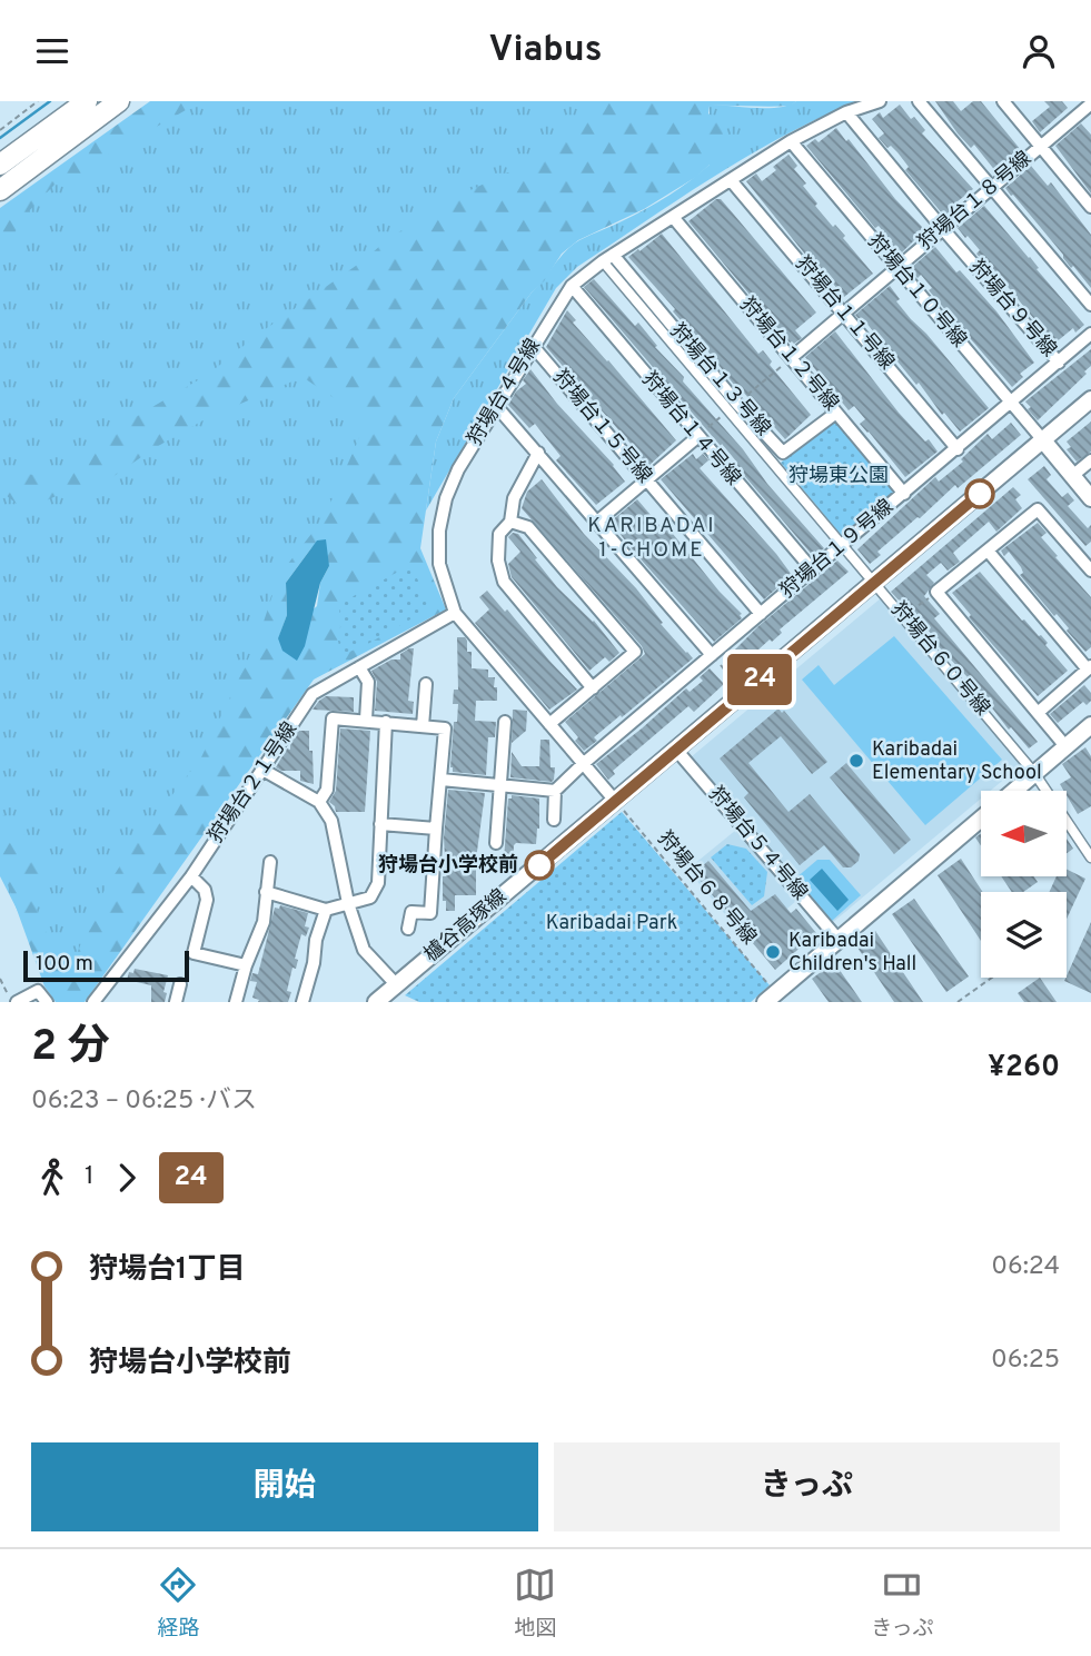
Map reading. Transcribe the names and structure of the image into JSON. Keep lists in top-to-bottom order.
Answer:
{
  "streets": {
    "street": [
      "狩場台１８号線",
      "狩場台１０号線",
      "狩場台９号線",
      "狩場台１１号線",
      "狩場台１２号線",
      "狩場台１３号線",
      "狩場台４号線",
      "狩場台１５号線",
      "狩場台１４号線",
      "狩場台１９号線",
      "狩場台６０号線",
      "狩場台２１号線",
      "狩場台５４号線",
      "櫨谷高塚線"
    ],
    "path": ["狩場台６８号線"]
  },
  "crossings": [
    ["狩場台１８号線", "狩場台１０号線"],
    ["狩場台１８号線", "狩場台９号線"],
    ["狩場台１８号線", "狩場台１１号線"],
    ["狩場台１８号線", "狩場台１２号線"],
    ["狩場台１０号線", "狩場台４号線"],
    ["狩場台１０号線", "狩場台１９号線"],
    ["狩場台１０号線", "櫨谷高塚線"],
    ["狩場台９号線", "狩場台４号線"],
    ["狩場台９号線", "狩場台１９号線"],
    ["狩場台１１号線", "狩場台４号線"],
    ["狩場台１１号線", "狩場台１９号線"],
    ["狩場台１２号線", "狩場台１３号線"],
    ["狩場台１２号線", "狩場台４号線"],
    ["狩場台１２号線", "狩場台１９号線"],
    ["狩場台１３号線", "狩場台４号線"],
    ["狩場台１３号線", "狩場台６０号線"],
    ["狩場台４号線", "狩場台１５号線"],
    ["狩場台４号線", "狩場台１４号線"],
    ["狩場台４号線", "狩場台１９号線"],
    ["狩場台４号線", "狩場台２１号線"],
    ["狩場台４号線", "狩場台６８号線"],
    ["狩場台４号線", "櫨谷高塚線"],
    ["狩場台１５号線", "狩場台１９号線"],
    ["狩場台１４号線", "狩場台１９号線"],
    ["狩場台１９号線", "狩場台６０号線"],
    ["狩場台６０号線", "櫨谷高塚線"],
    ["狩場台５４号線", "櫨谷高塚線"],
    ["狩場台６８号線", "櫨谷高塚線"]
  ],
  "districts": ["KARIBADAI 1-CHOME"],
  "parks": ["狩場東公園", "Karibadai Park"],
  "places": ["Karibadai Elementary School", "狩場台小学校前", "Karibadai Children's Hall"],
  "lines": ["bus line 24"],
  "scale_bar": "100 m",
  "north": "left",
  "page": {
    "header": "Viabus",
    "on_map": "24",
    "scale": "100 m",
    "heading": ["2 分", "06:23 – 06:25 · バス", "¥260"],
    "legs": ["1", "24"],
    "list": [
      {
        "name": "狩場台1丁目",
        "value": "06:24"
      },
      {
        "name": "狩場台小学校前",
        "value": "06:25"
      }
    ],
    "buttons": ["開始", "きっぷ"],
    "tabs": ["経路", "地図", "きっぷ"]
  }
}
